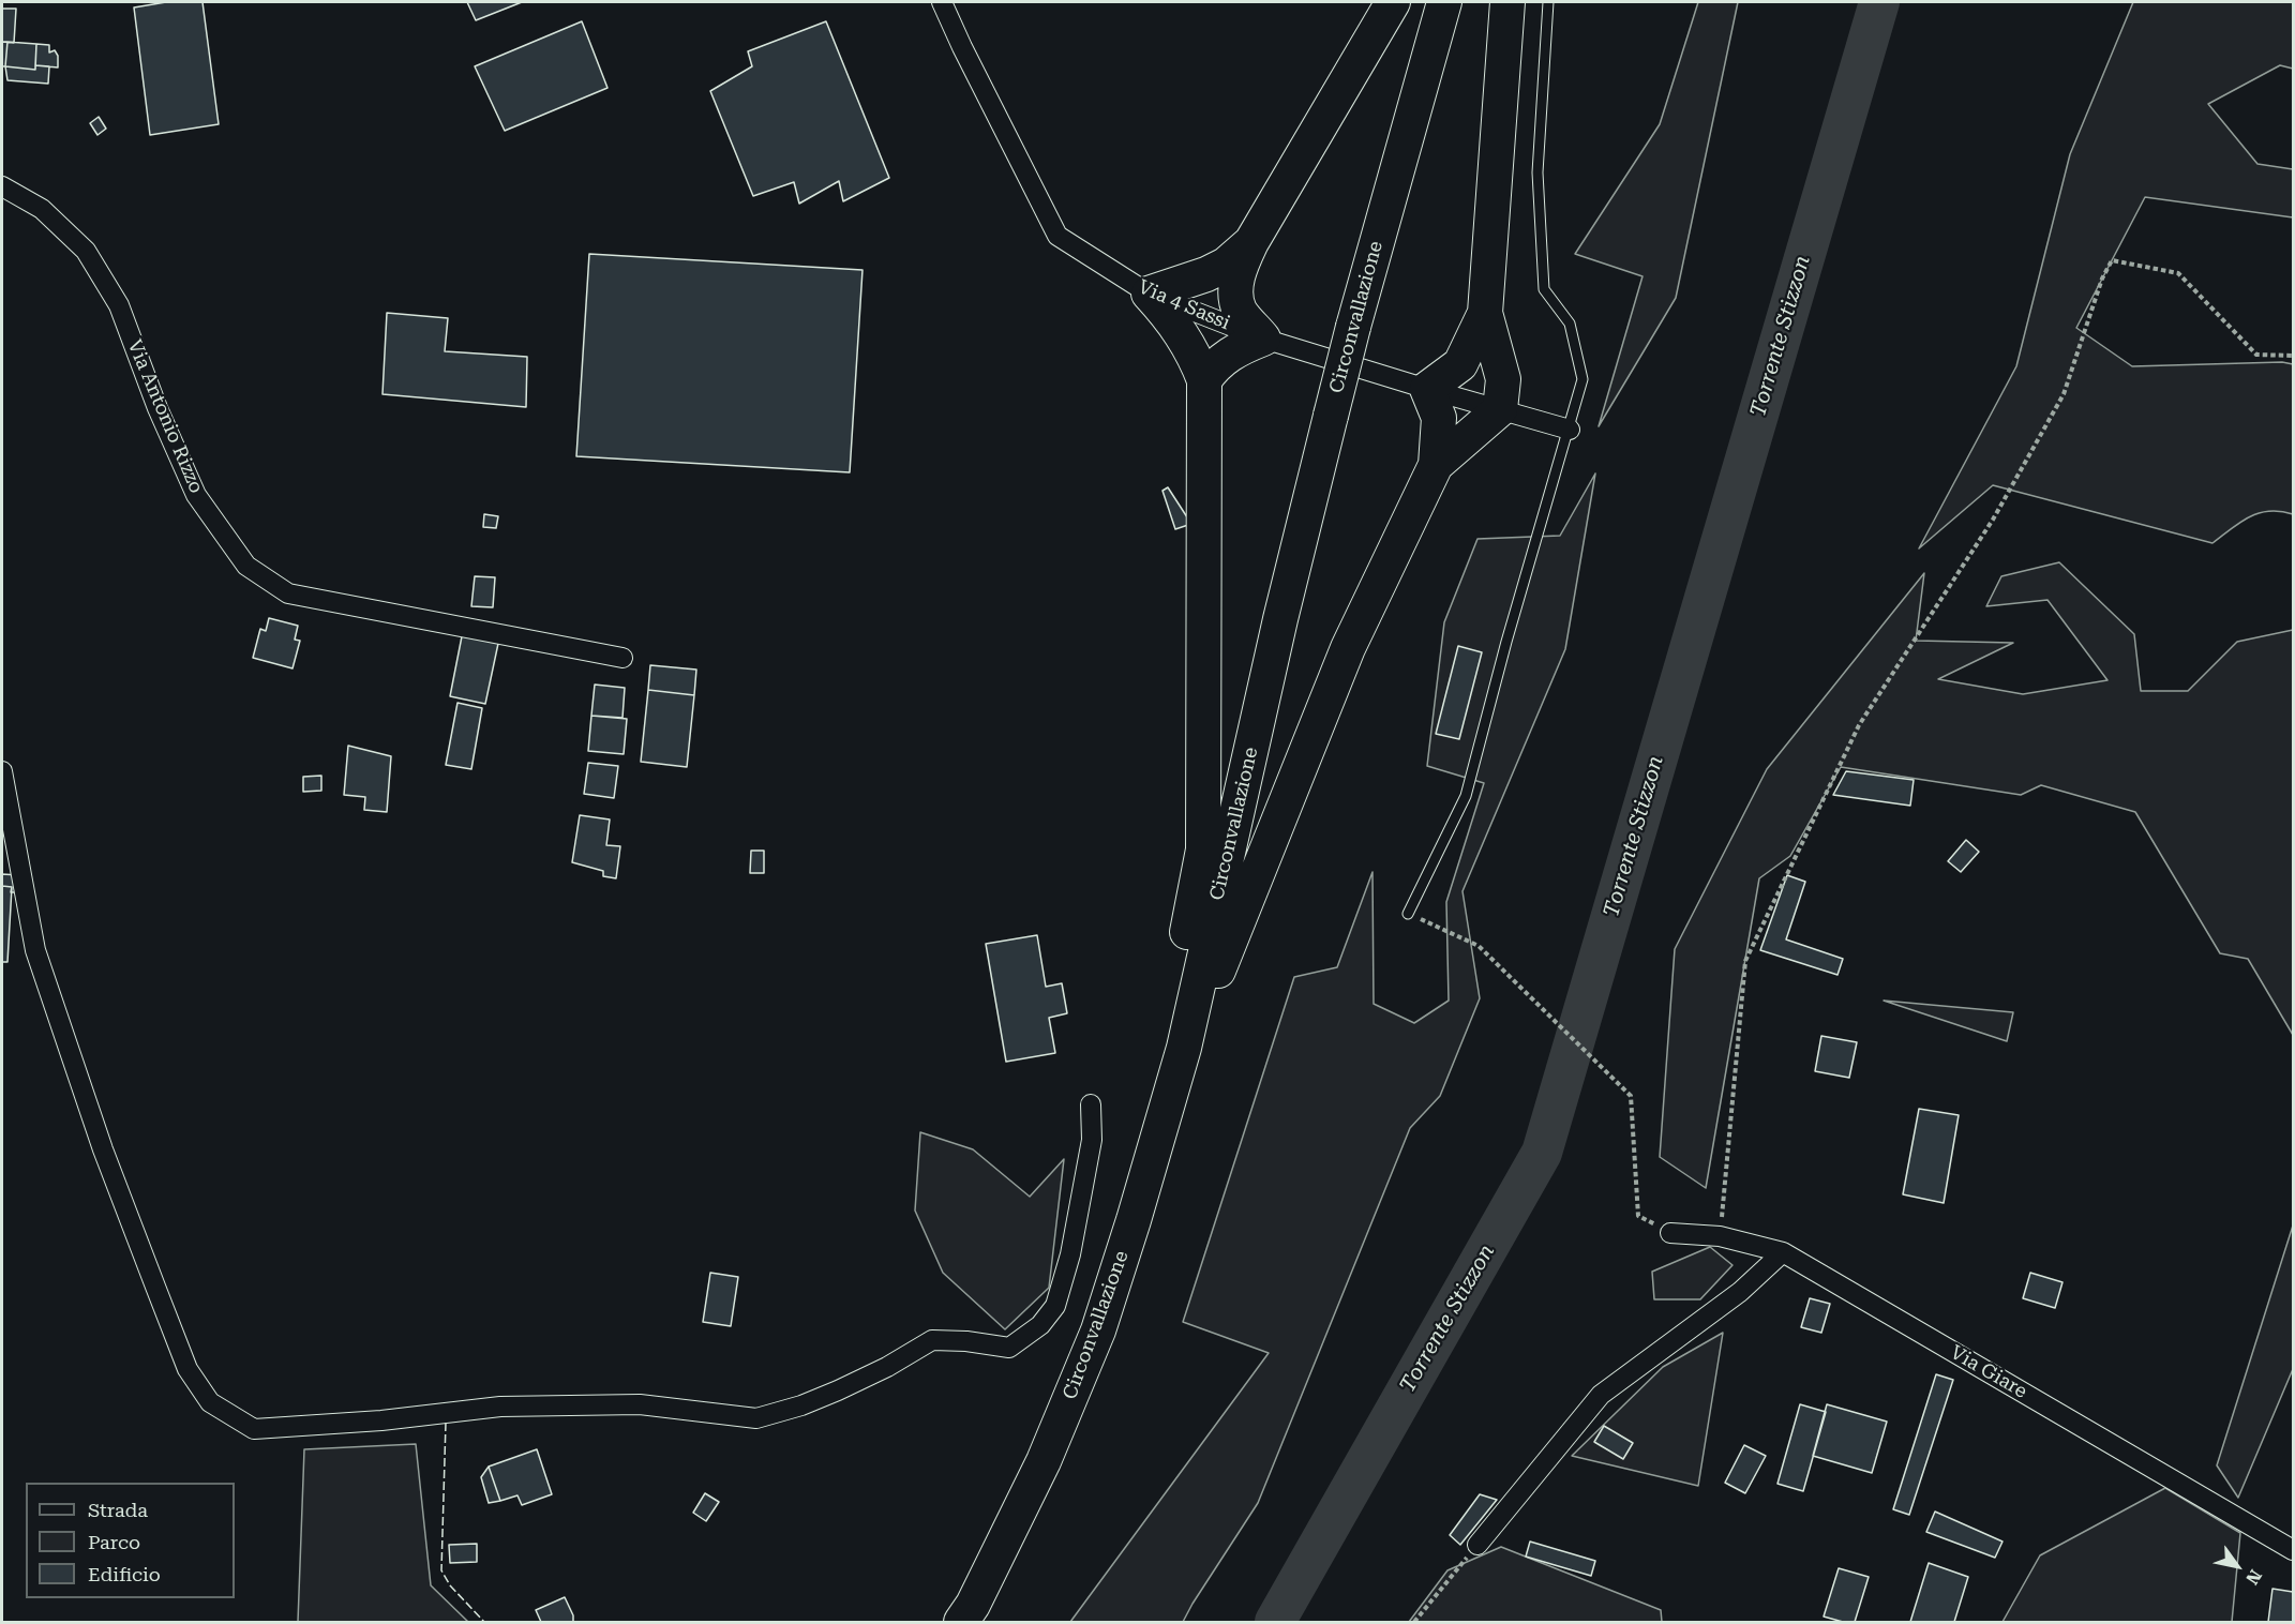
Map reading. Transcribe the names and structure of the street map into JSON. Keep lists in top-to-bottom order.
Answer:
{
  "streets": {
    "highway": ["Circonvallazione"],
    "street": ["Via 4 Sassi", "Via Antonio Rizzo", "Via Giare"]
  },
  "water": ["Torrente Stizzon"],
  "legend": ["Strada", "Parco", "Edificio"],
  "north": "bottom right"
}
